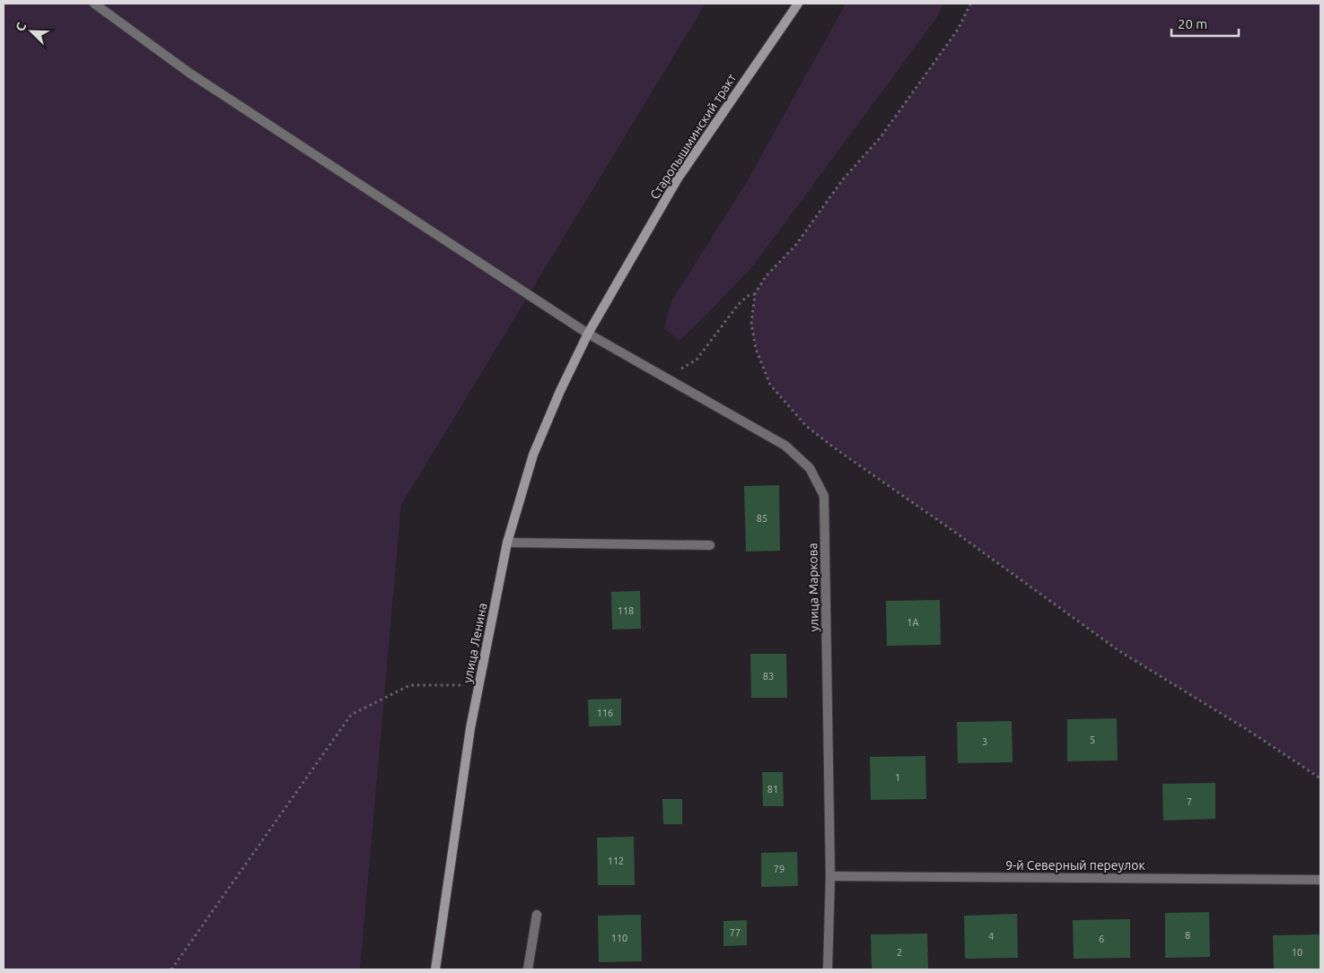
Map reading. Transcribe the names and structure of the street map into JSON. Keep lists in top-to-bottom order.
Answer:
{
  "streets": {
    "street": [
      "Старопышминский тракт",
      "улица Маркова",
      "улица Ленина",
      "9-й Северный переулок"
    ]
  },
  "crossings": [
    ["Старопышминский тракт", "улица Маркова"],
    ["Старопышминский тракт", "улица Ленина"],
    ["улица Маркова", "улица Ленина"],
    ["улица Маркова", "9-й Северный переулок"]
  ],
  "house_numbers": [
    "85",
    "118",
    "1А",
    "83",
    "116",
    "5",
    "3",
    "1",
    "81",
    "7",
    "112",
    "79",
    "77",
    "8",
    "4",
    "110",
    "6",
    "2",
    "10"
  ],
  "scale_bar": "20 m",
  "north": "top left"
}
